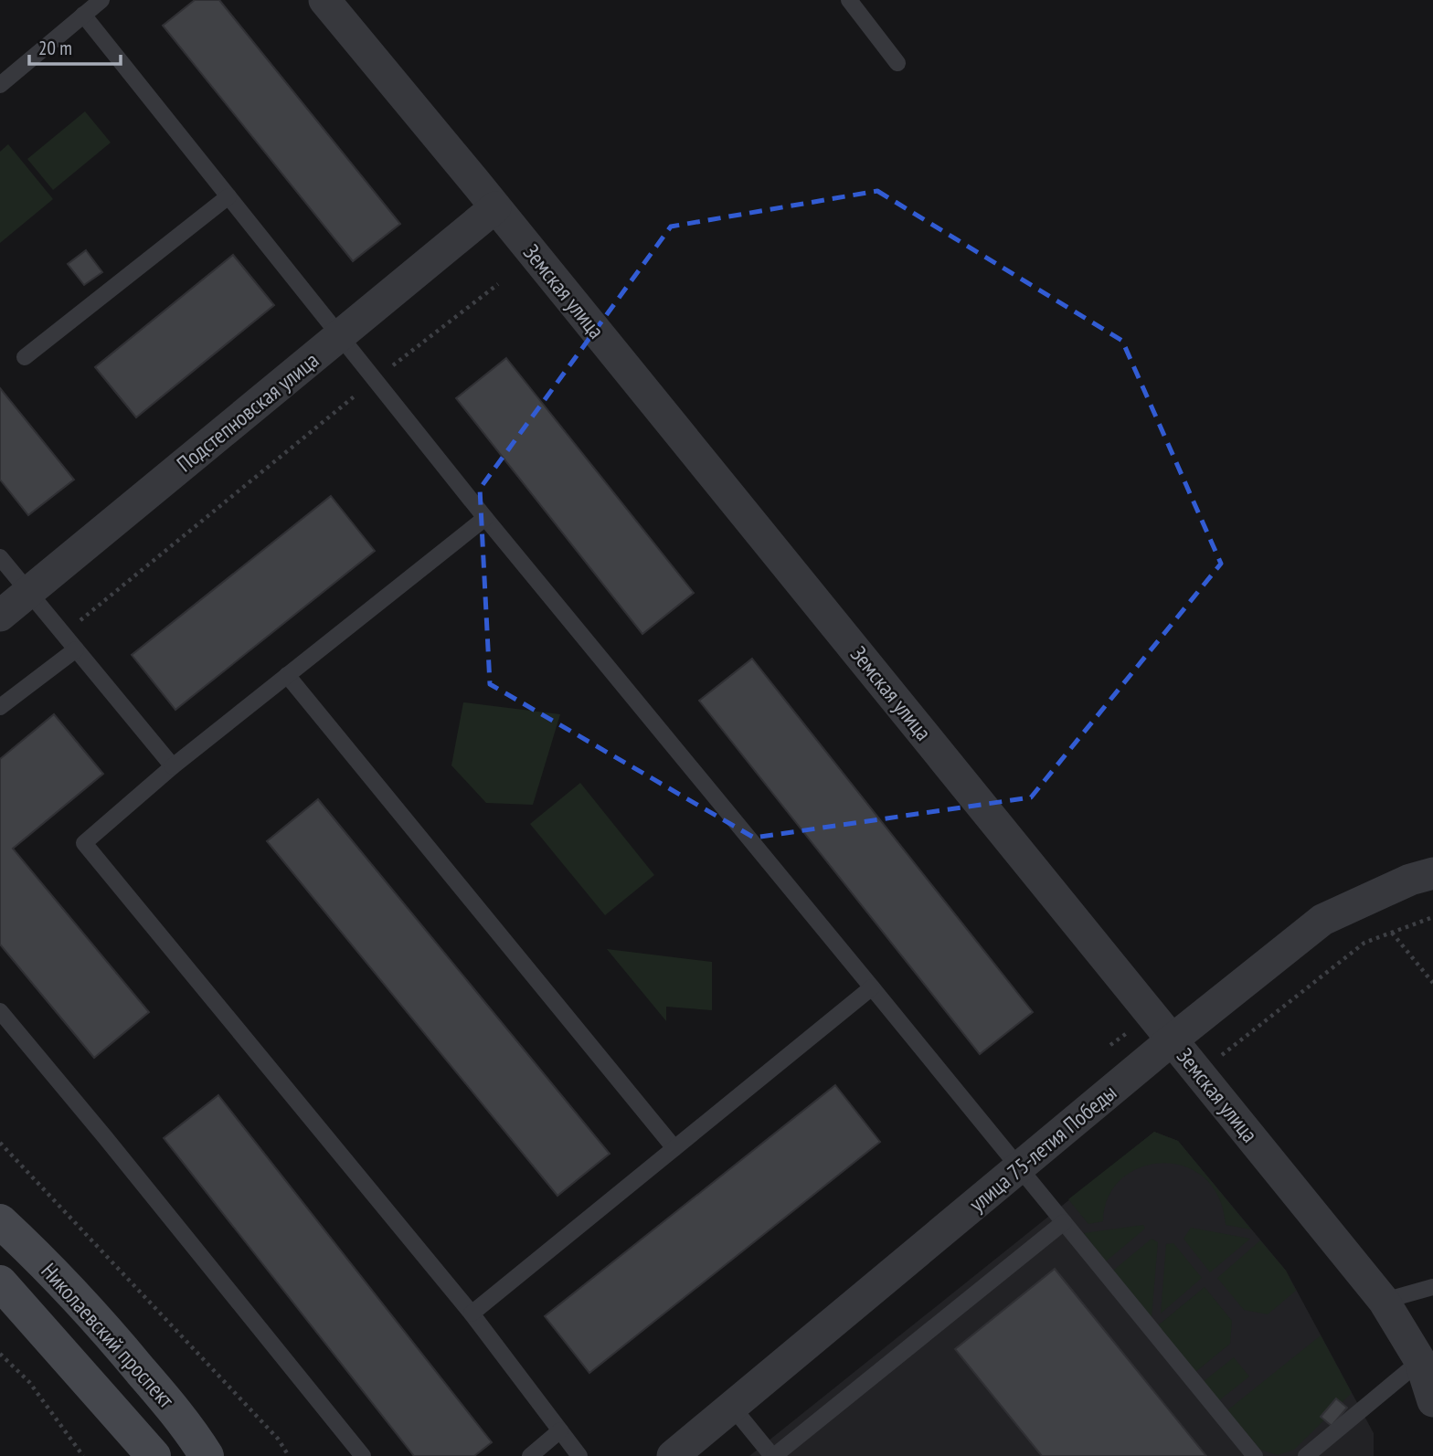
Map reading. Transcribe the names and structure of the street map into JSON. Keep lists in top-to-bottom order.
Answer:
{
  "streets": {
    "main road": ["Николаевский проспект"],
    "street": ["Земская улица", "Подстепновская улица", "улица 75-летия Победы"]
  },
  "crossings": [
    ["Земская улица", "Подстепновская улица"],
    ["Земская улица", "улица 75-летия Победы"]
  ],
  "scale_bar": "20 m"
}
